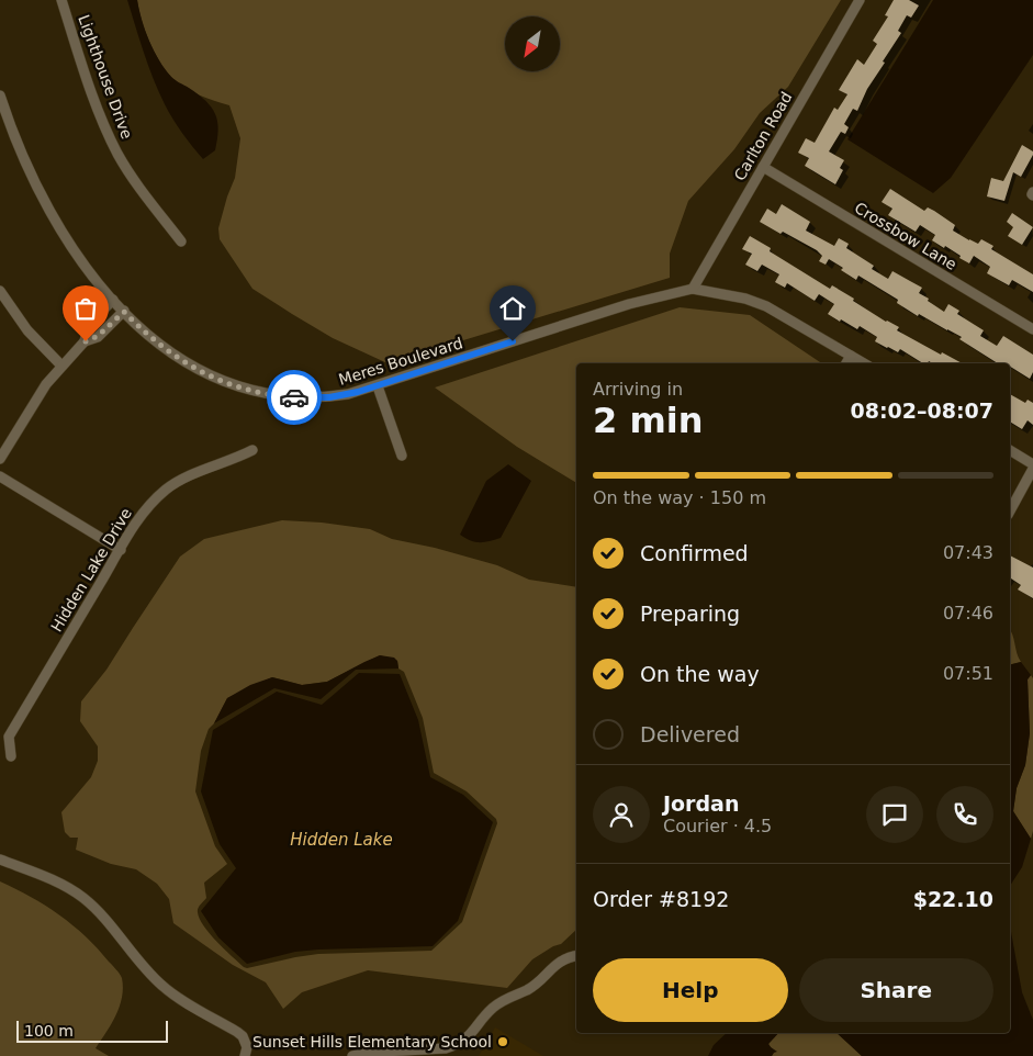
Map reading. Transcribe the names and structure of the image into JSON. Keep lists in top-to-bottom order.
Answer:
{
  "streets": {
    "street": [
      "Lighthouse Drive",
      "Carlton Road",
      "Crossbow Lane",
      "Meres Boulevard",
      "Hidden Lake Drive"
    ]
  },
  "crossings": [
    ["Carlton Road", "Crossbow Lane"],
    ["Carlton Road", "Meres Boulevard"]
  ],
  "water": ["Hidden Lake"],
  "places": ["Sunset Hills Elementary School"],
  "scale_bar": "100 m",
  "north": "bottom left",
  "page": {
    "heading": ["2 min", "Arriving in", "08:02–08:07"],
    "panel": [
      "Jordan",
      "Courier · 4.5",
      "Order #8192",
      "$22.10"
    ],
    "bar": "On the way · 150 m",
    "list": [
      ["Confirmed", "07:43"],
      ["Preparing", "07:46"],
      ["On the way", "07:51"],
      "Delivered"
    ],
    "buttons": ["Help", "Share"],
    "scale": "100 m"
  }
}
